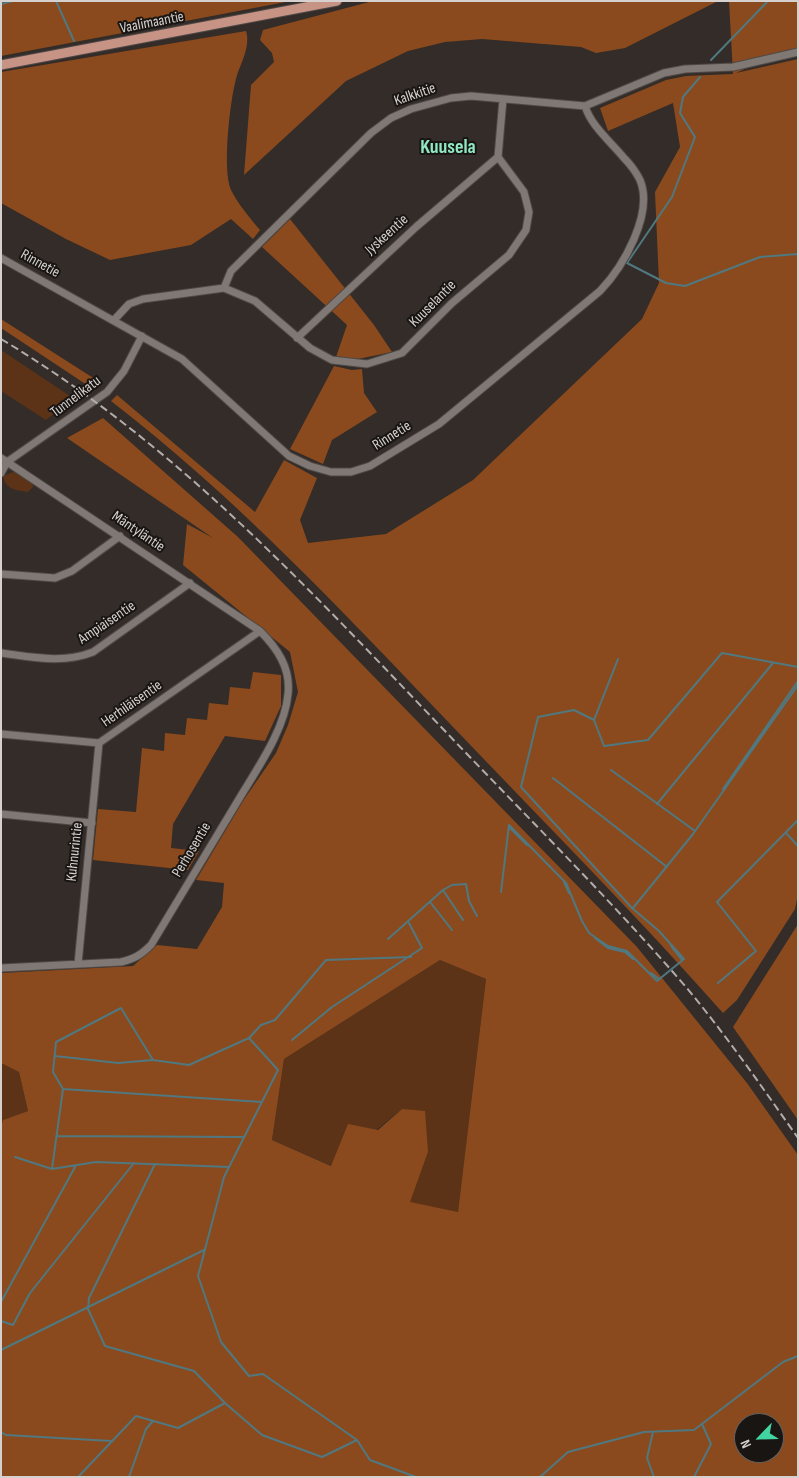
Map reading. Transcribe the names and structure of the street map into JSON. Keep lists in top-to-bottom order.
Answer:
{
  "streets": {
    "main road": ["Vaalimaantie"],
    "street": [
      "Kalkkitie",
      "Jyskeentie",
      "Rinnetie",
      "Kuuselantie",
      "Tunnelikatu",
      "Mäntyläntie",
      "Ampiaisentie",
      "Herhiläisentie",
      "Perhosentie",
      "Kuhnurintie"
    ]
  },
  "crossings": [
    ["Kalkkitie", "Rinnetie"],
    ["Kalkkitie", "Kuuselantie"],
    ["Jyskeentie", "Kuuselantie"],
    ["Rinnetie", "Tunnelikatu"],
    ["Tunnelikatu", "Mäntyläntie"],
    ["Mäntyläntie", "Ampiaisentie"],
    ["Mäntyläntie", "Herhiläisentie"],
    ["Mäntyläntie", "Perhosentie"],
    ["Herhiläisentie", "Perhosentie"],
    ["Herhiläisentie", "Kuhnurintie"],
    ["Perhosentie", "Kuhnurintie"]
  ],
  "districts": ["Kuusela"],
  "north": "bottom left"
}
